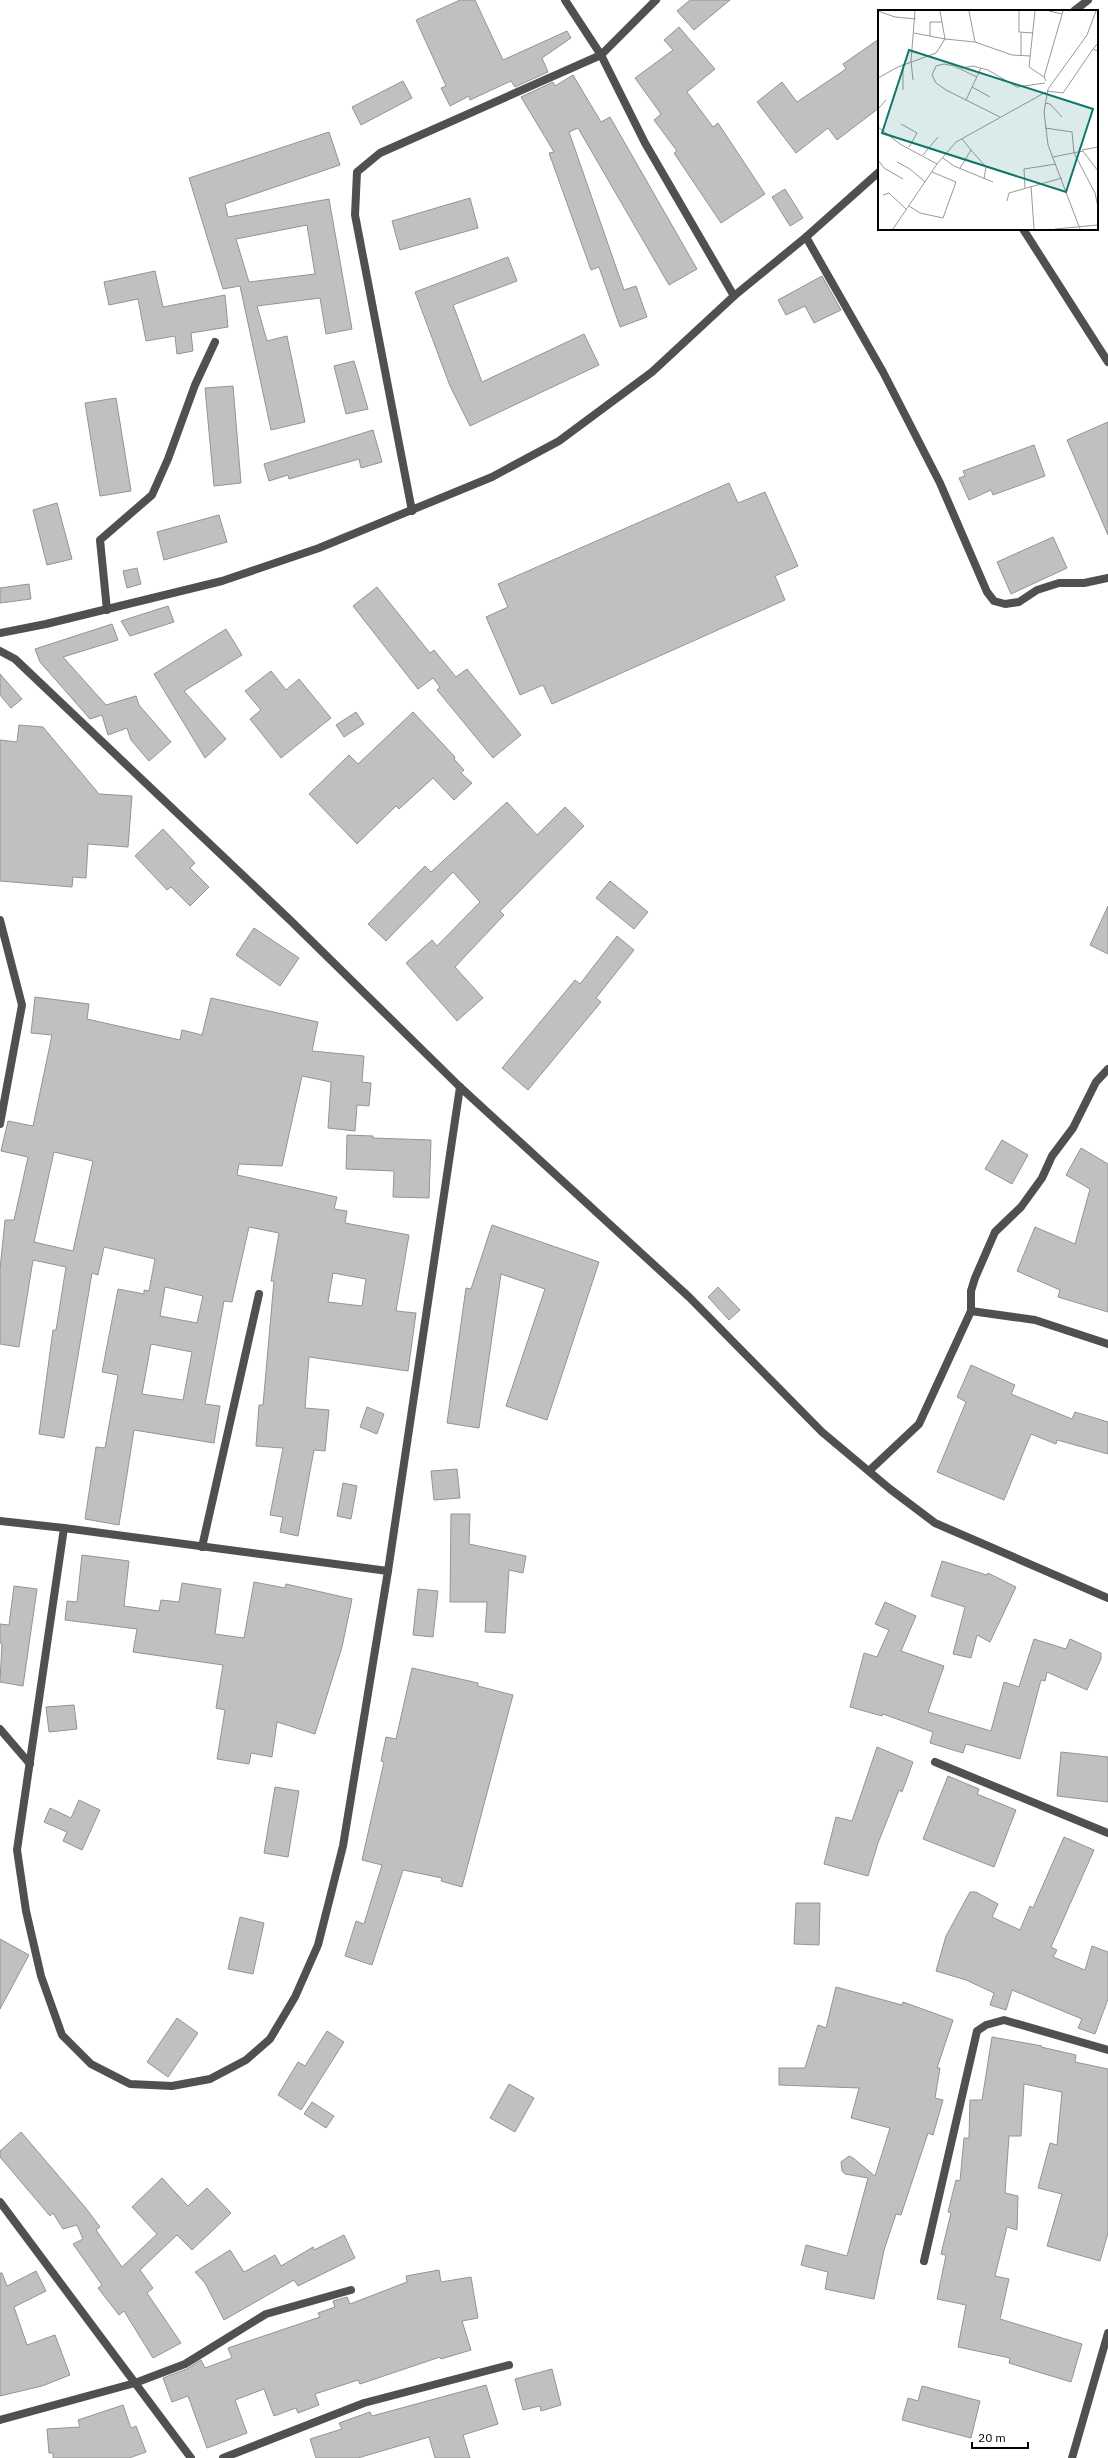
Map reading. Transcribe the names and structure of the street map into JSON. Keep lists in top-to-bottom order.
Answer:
{
  "scale_bar": "20 m"
}
